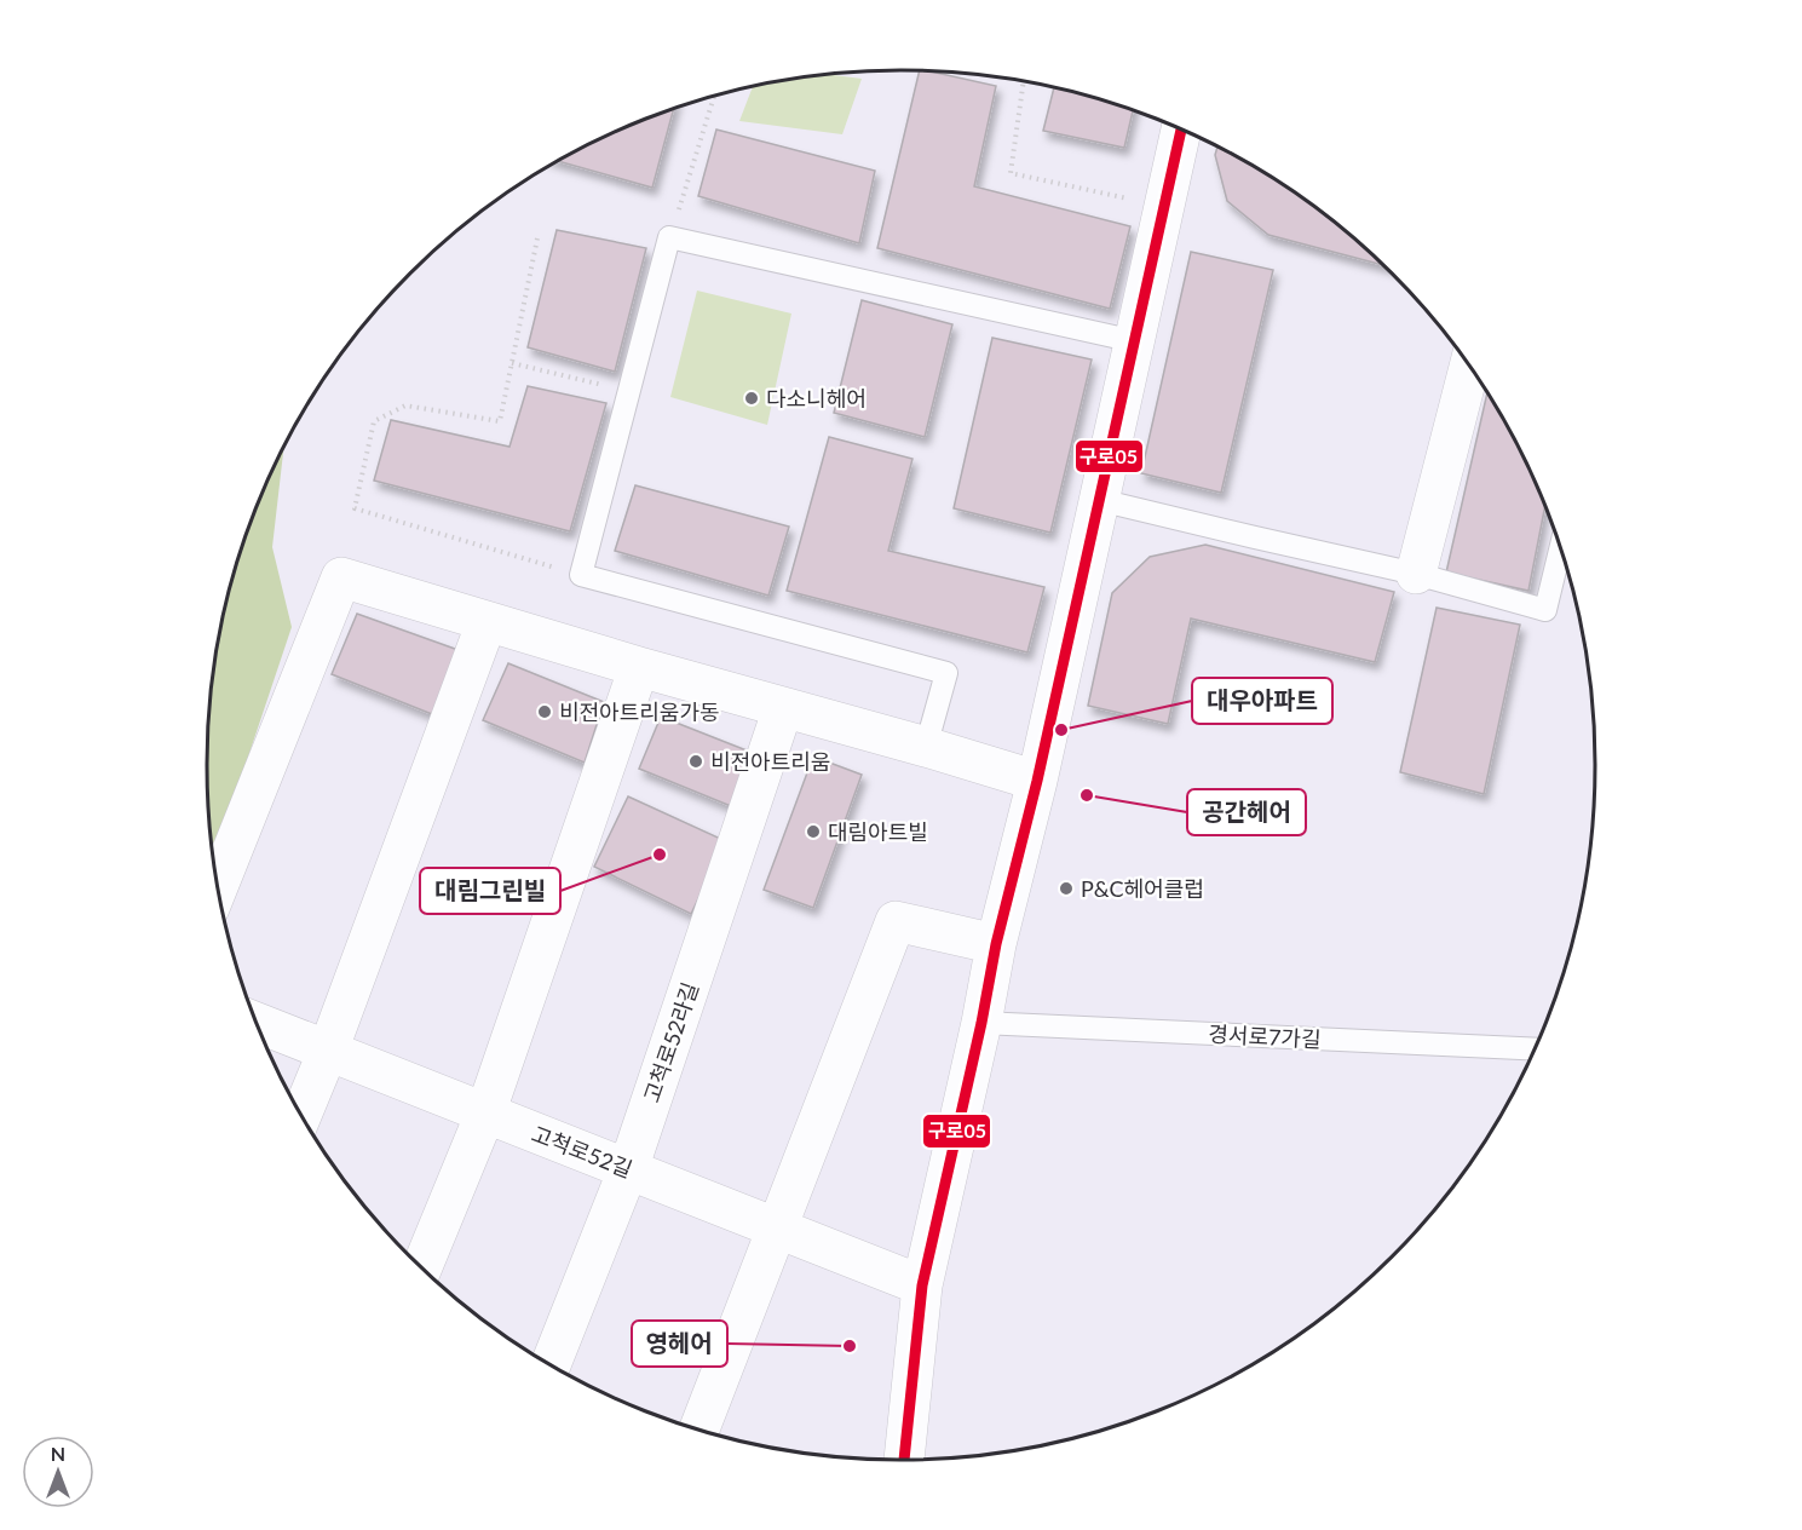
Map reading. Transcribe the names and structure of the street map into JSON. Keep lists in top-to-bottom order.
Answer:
{
  "streets": {
    "street": ["고척로52라길", "고척로52길"],
    "lane": ["경서로7가길"]
  },
  "crossings": [
    ["고척로52라길", "고척로52길"]
  ],
  "places": [
    "다소니헤어",
    "비전아트리움가동",
    "대우아파트",
    "비전아트리움",
    "공간헤어",
    "대림아트빌",
    "대림그린빌",
    "P&C헤어클럽",
    "영헤어"
  ],
  "lines": ["transit line 구로05"],
  "north": "top"
}
